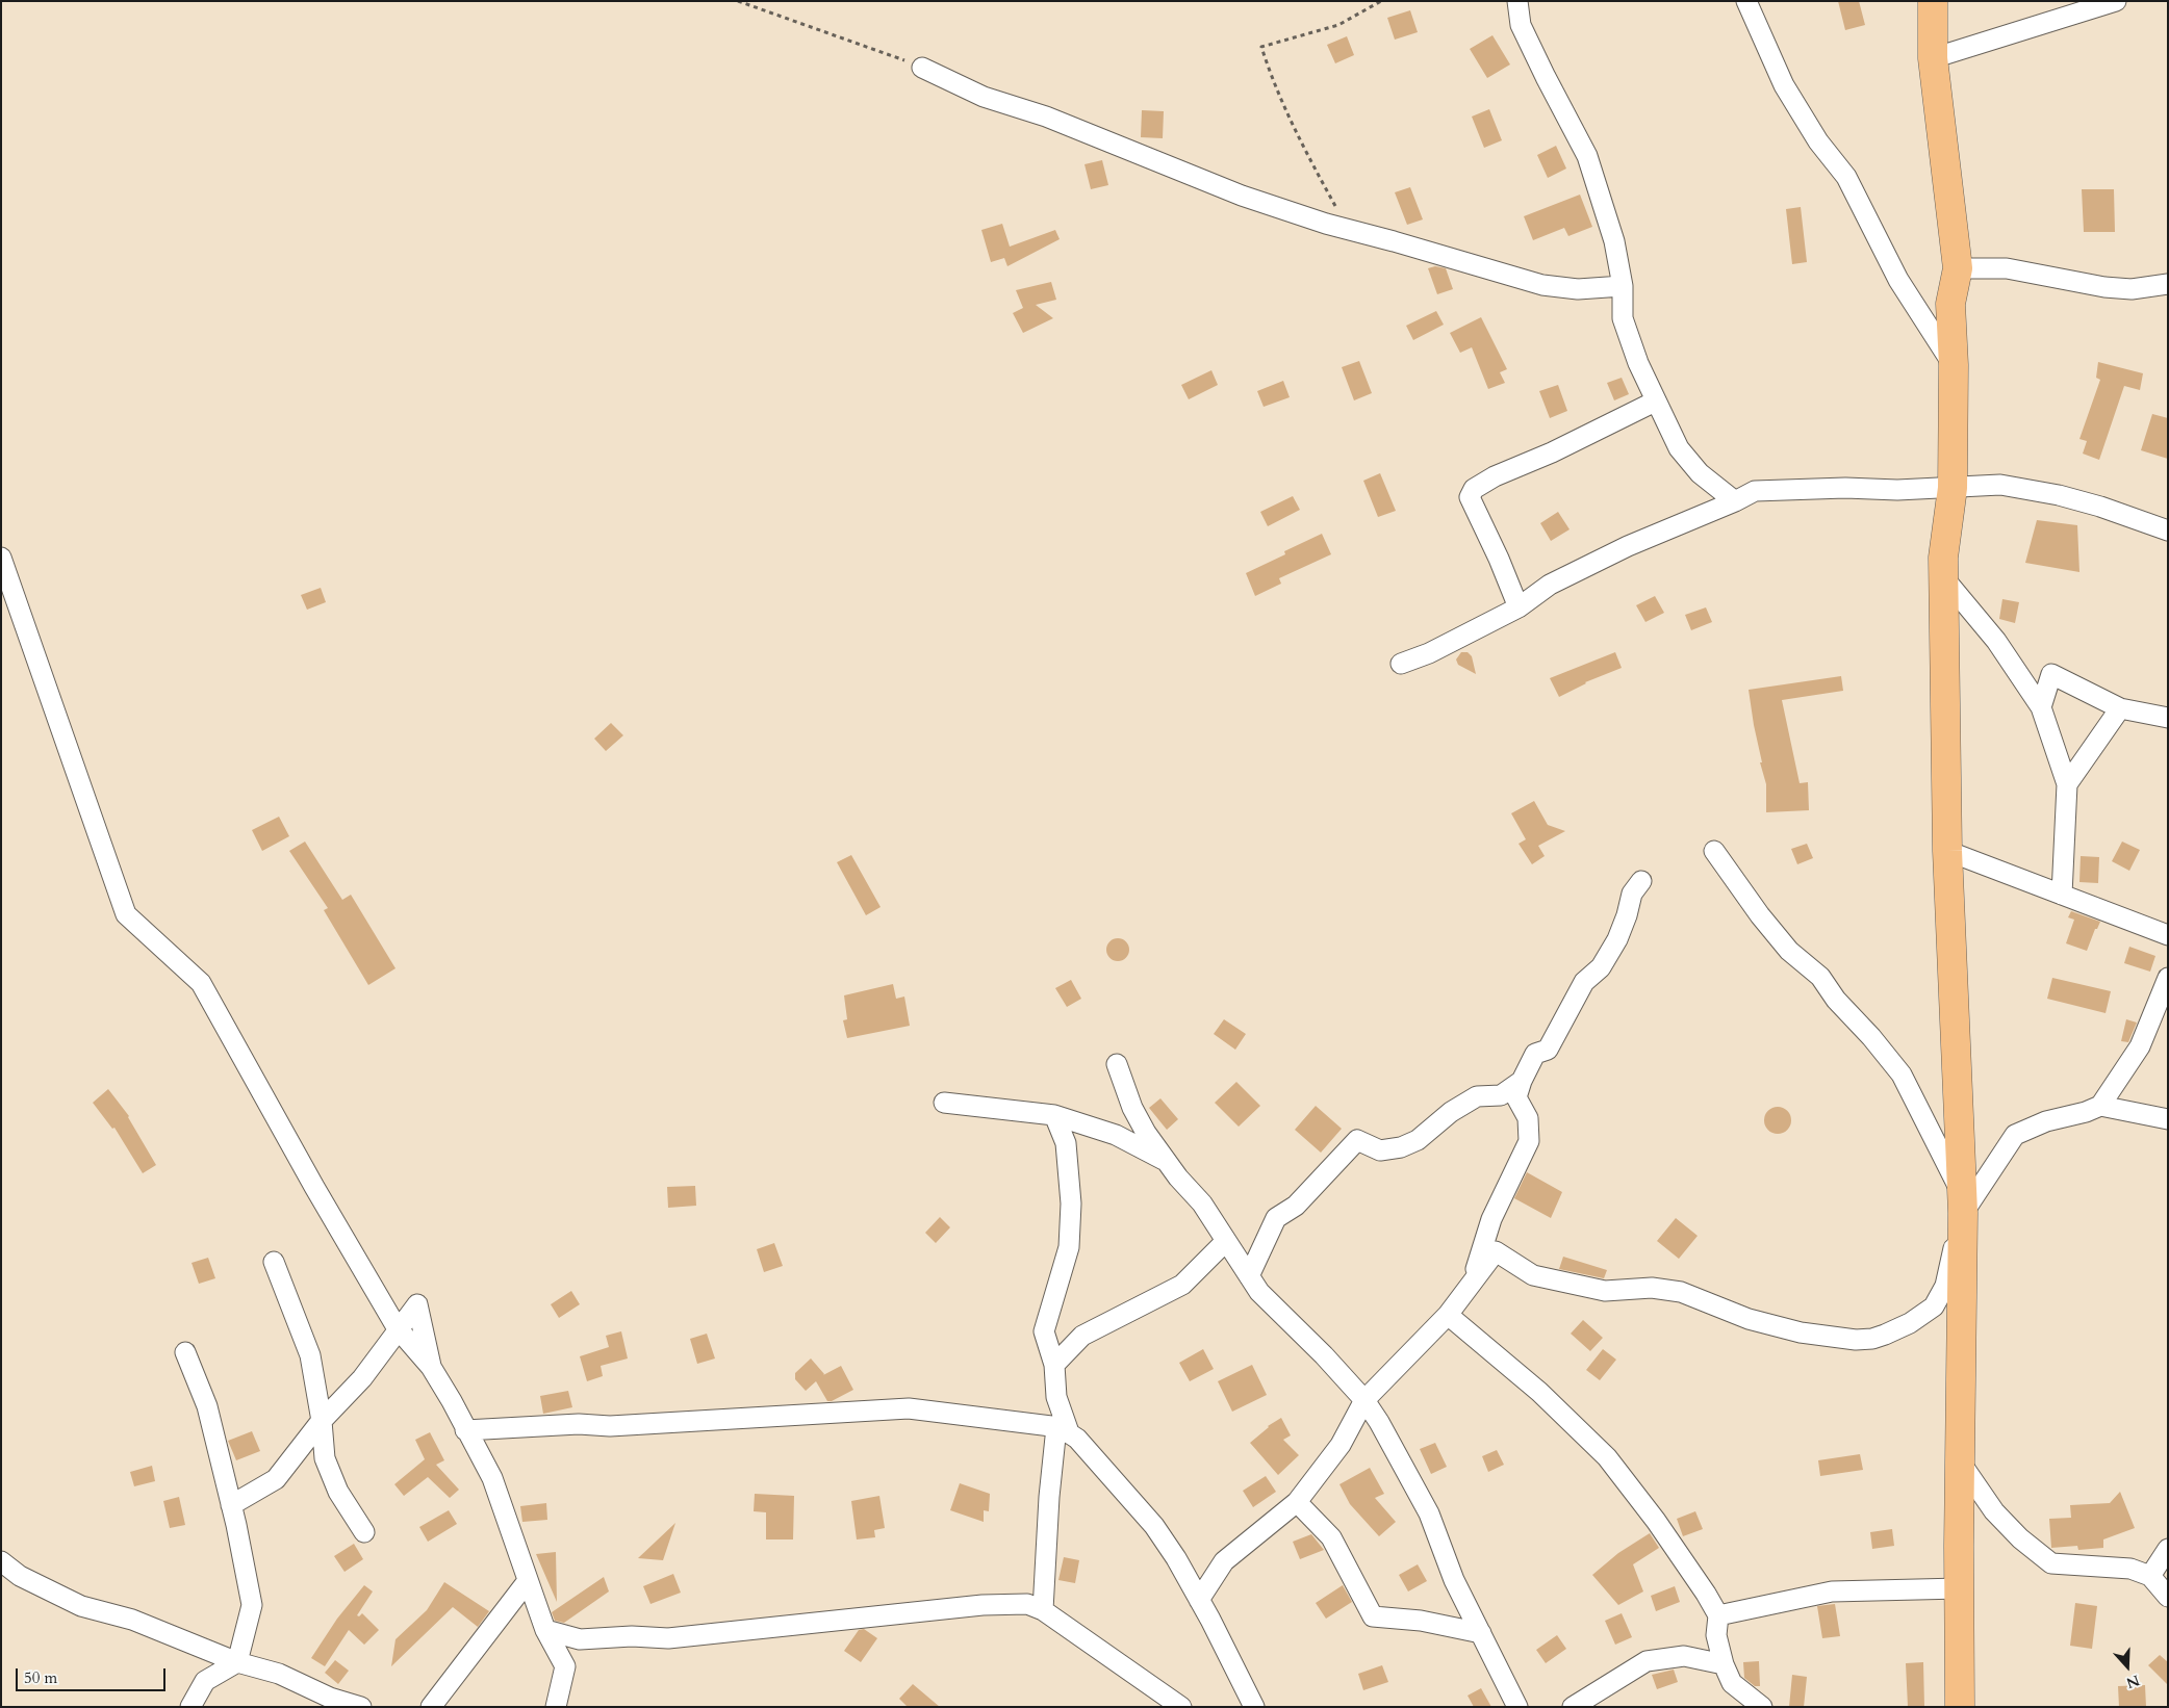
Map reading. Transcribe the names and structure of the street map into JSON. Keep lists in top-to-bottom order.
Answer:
{
  "scale_bar": "50 m",
  "north": "bottom"
}
